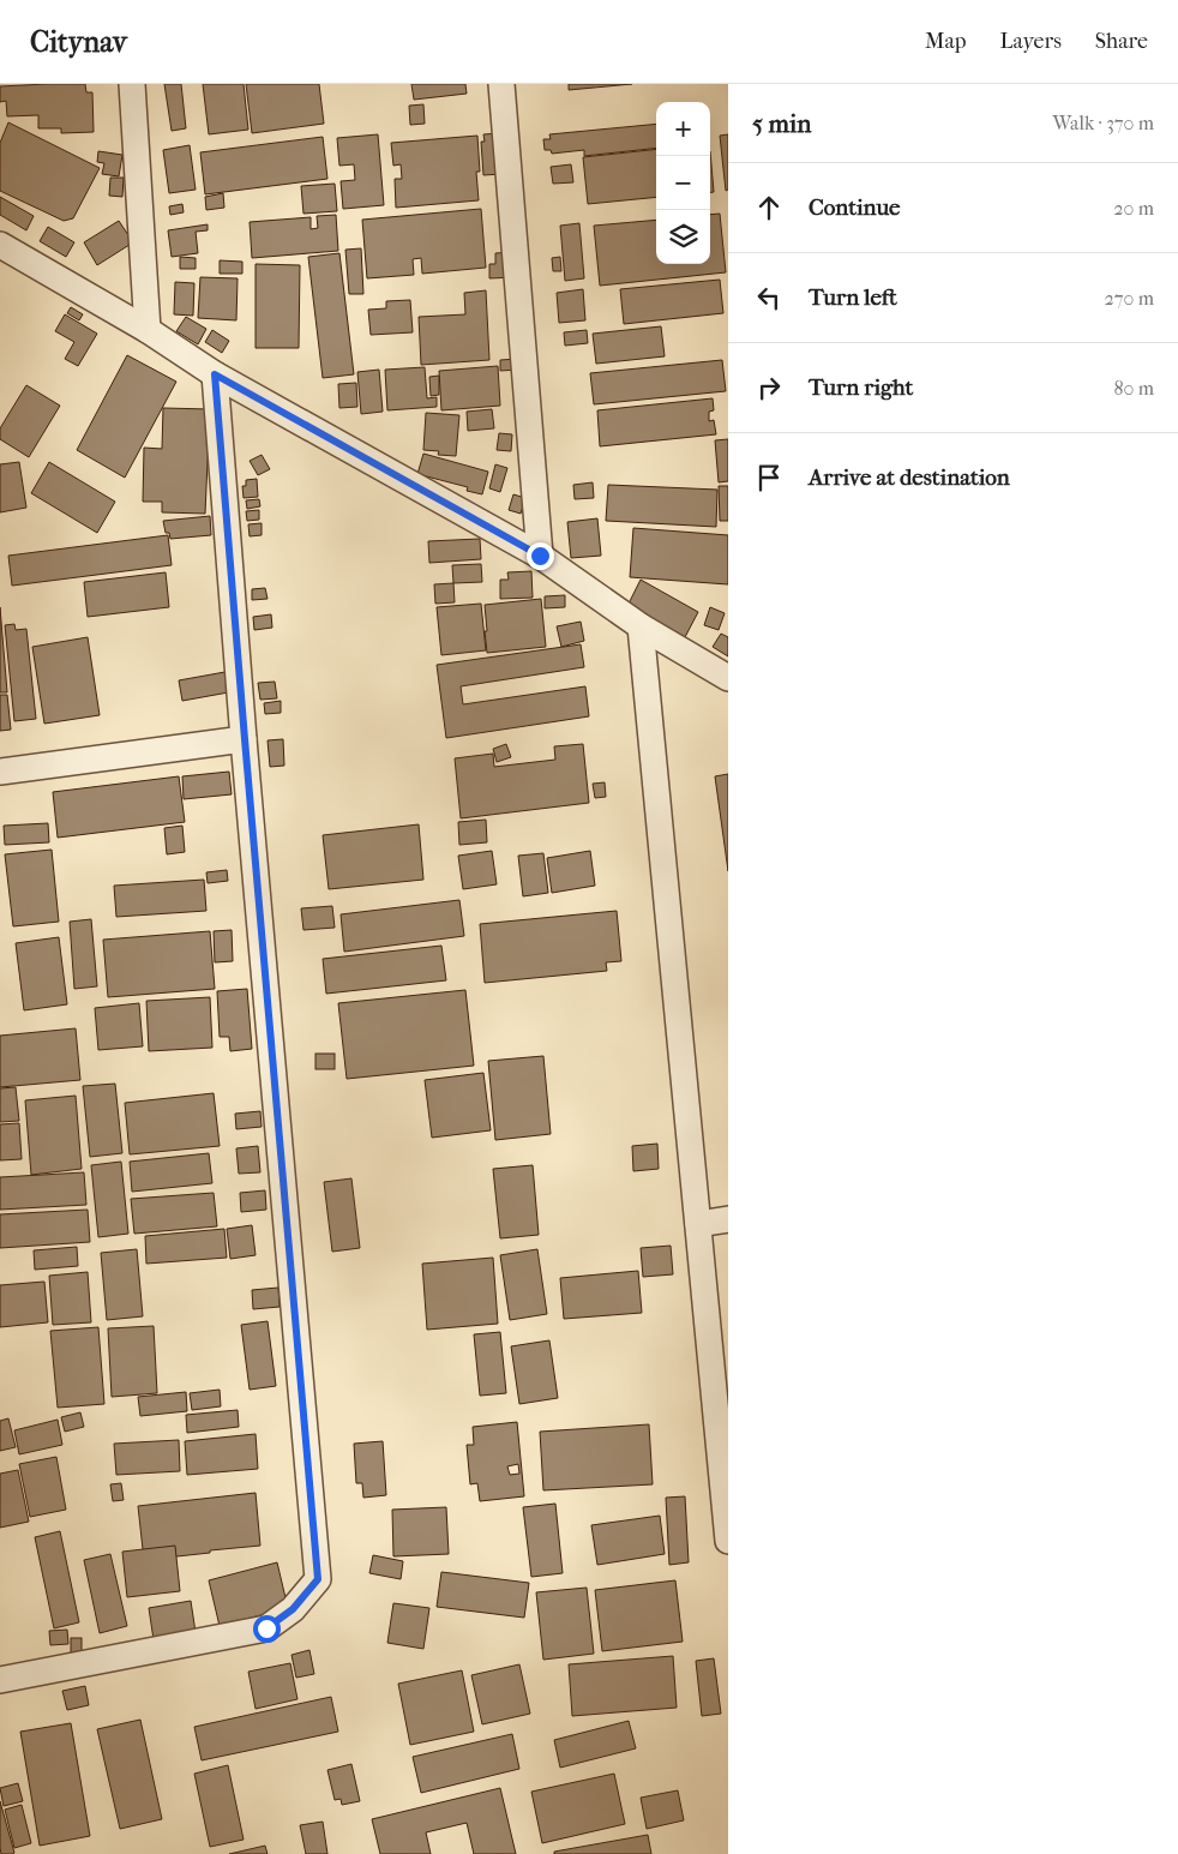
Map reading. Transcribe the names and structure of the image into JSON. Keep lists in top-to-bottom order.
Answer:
{
  "page": {
    "header": "Citynav",
    "nav": ["Map", "Layers", "Share"],
    "heading": ["5 min", "Walk · 370 m"],
    "map_buttons": ["+", "−"],
    "list": [
      ["Continue", "20 m"],
      ["Turn left", "270 m"],
      ["Turn right", "80 m"],
      "Arrive at destination"
    ]
  }
}
